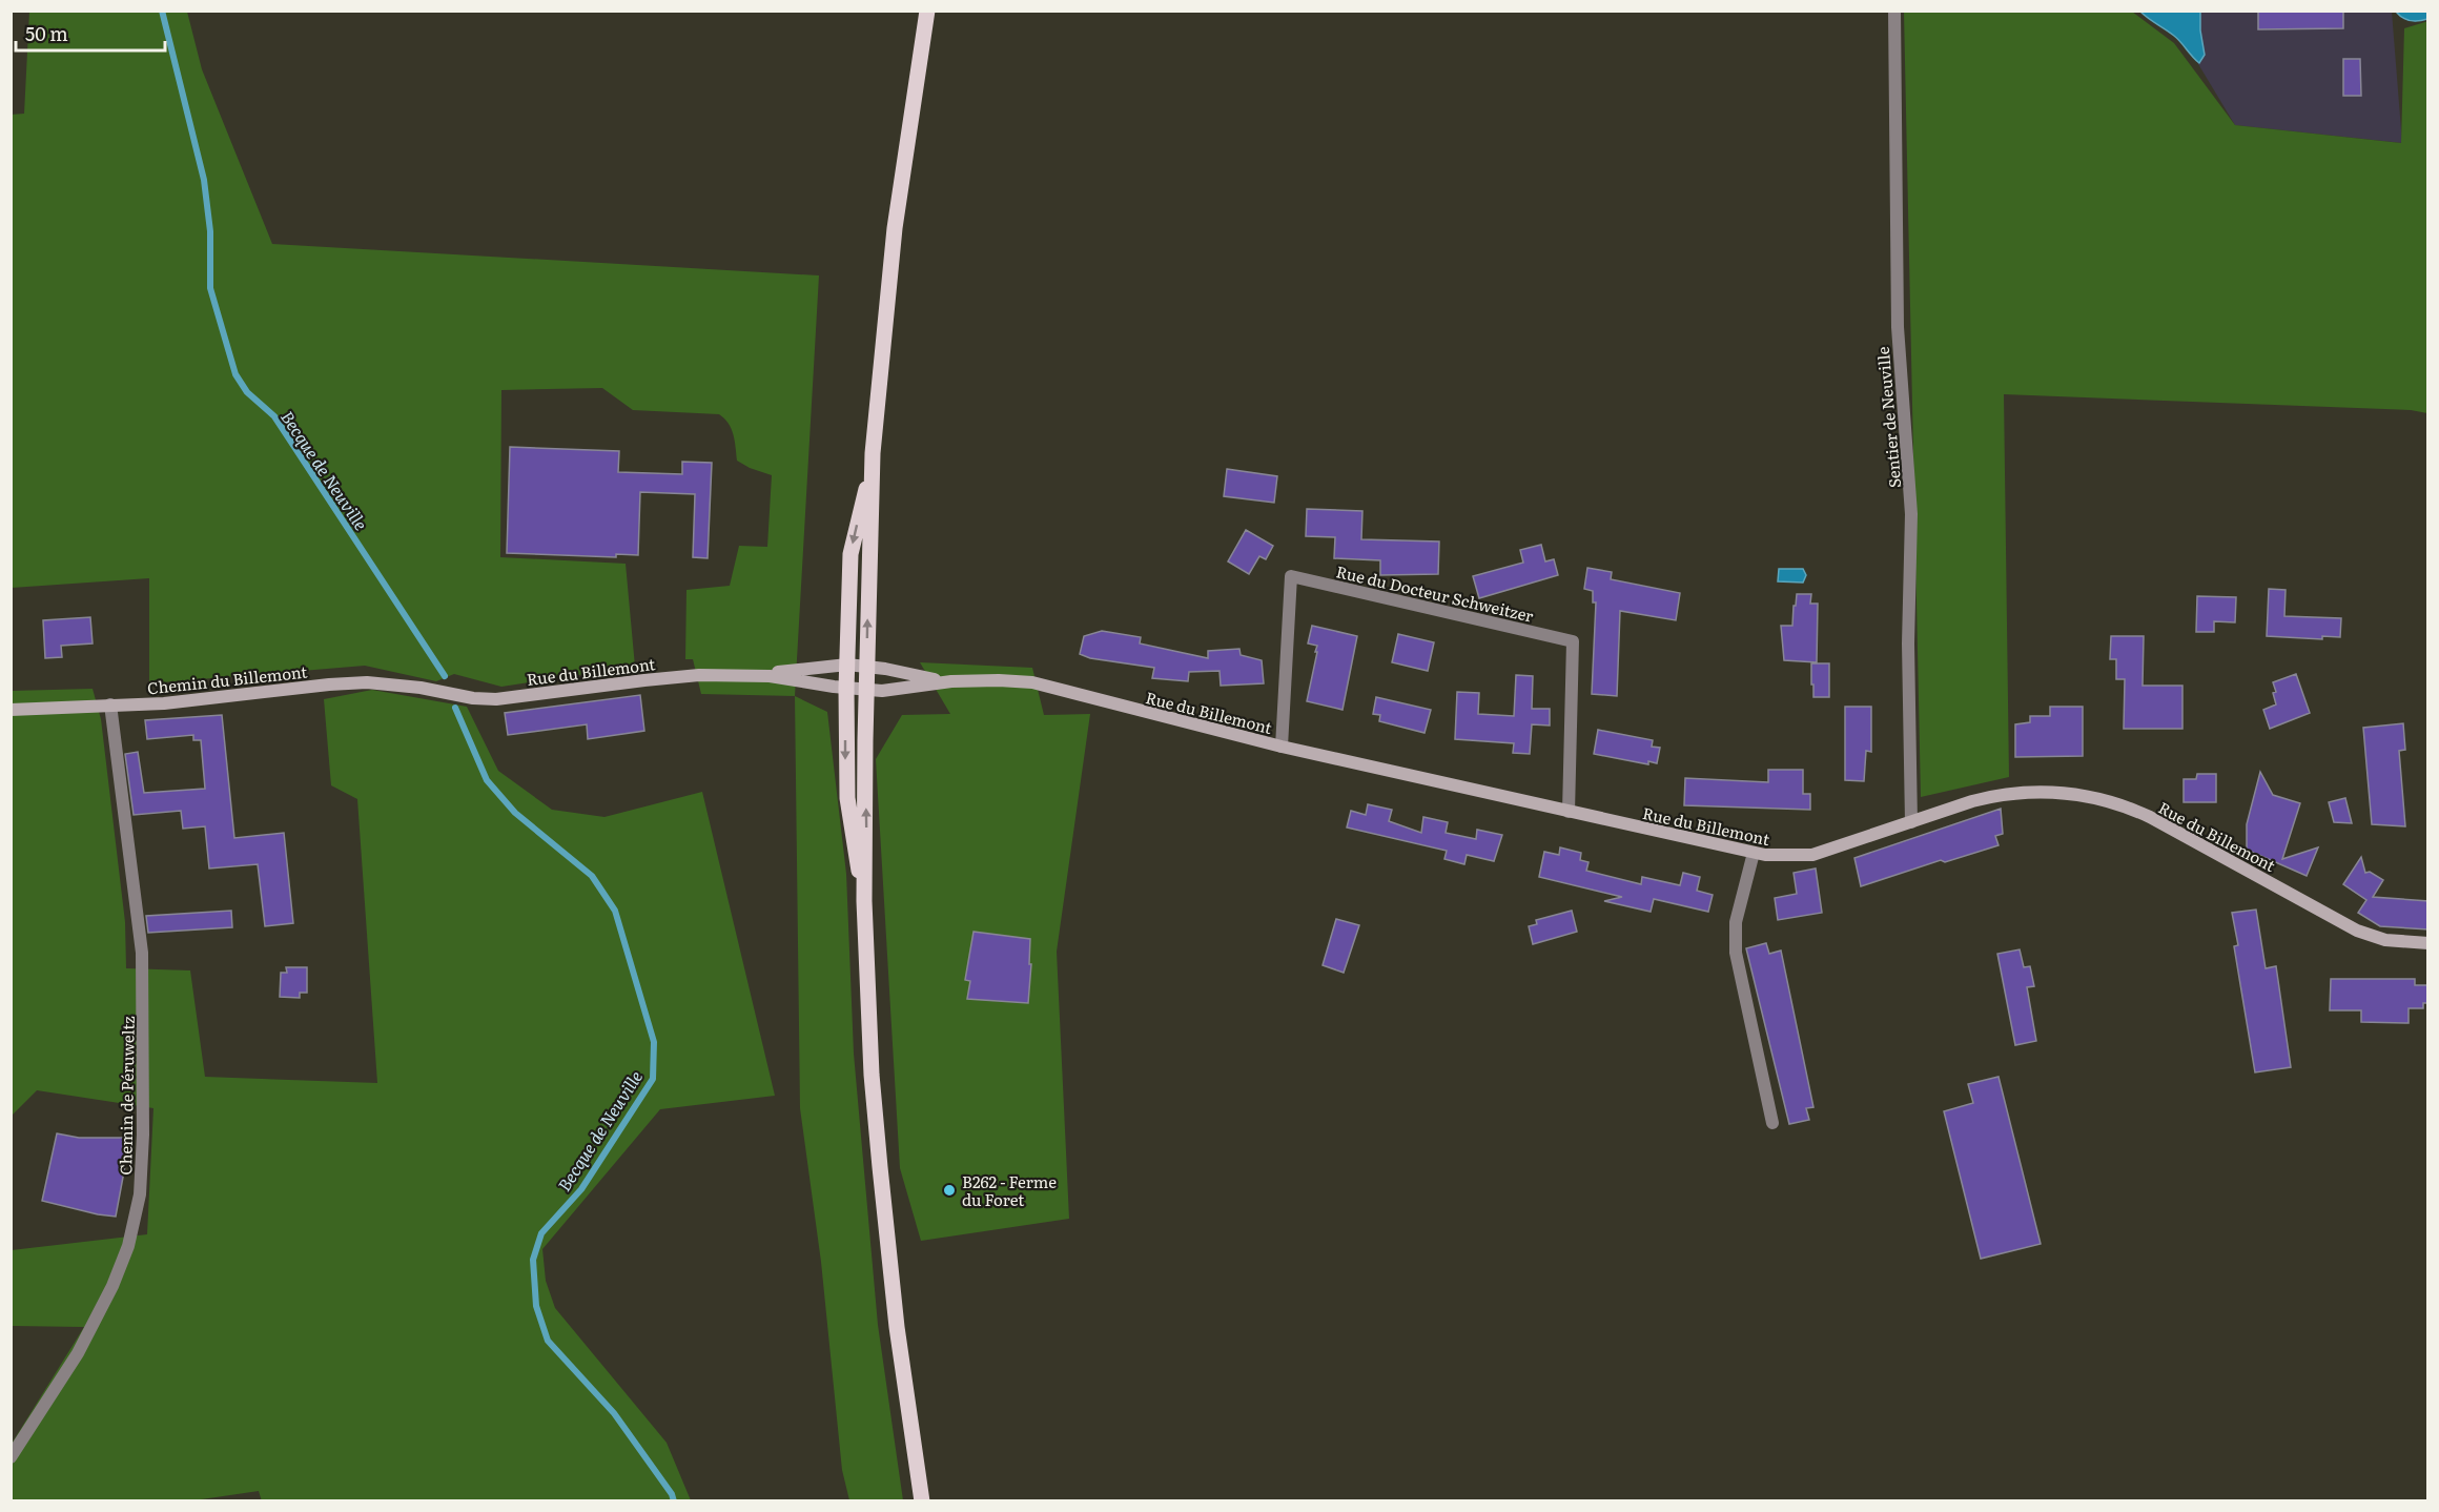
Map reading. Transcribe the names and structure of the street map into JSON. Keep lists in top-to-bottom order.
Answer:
{
  "streets": {
    "street": [
      "Sentier de Neuville",
      "Rue du Docteur Schweitzer",
      "Rue du Billemont",
      "Chemin du Billemont",
      "Chemin de Péruweltz"
    ]
  },
  "crossings": [
    ["Sentier de Neuville", "Rue du Billemont"],
    ["Rue du Docteur Schweitzer", "Rue du Billemont"],
    ["Rue du Billemont", "Chemin du Billemont"],
    ["Chemin du Billemont", "Chemin de Péruweltz"]
  ],
  "water": ["Becque de Neuville"],
  "places": ["B262 - Ferme du Foret"],
  "scale_bar": "50 m"
}
